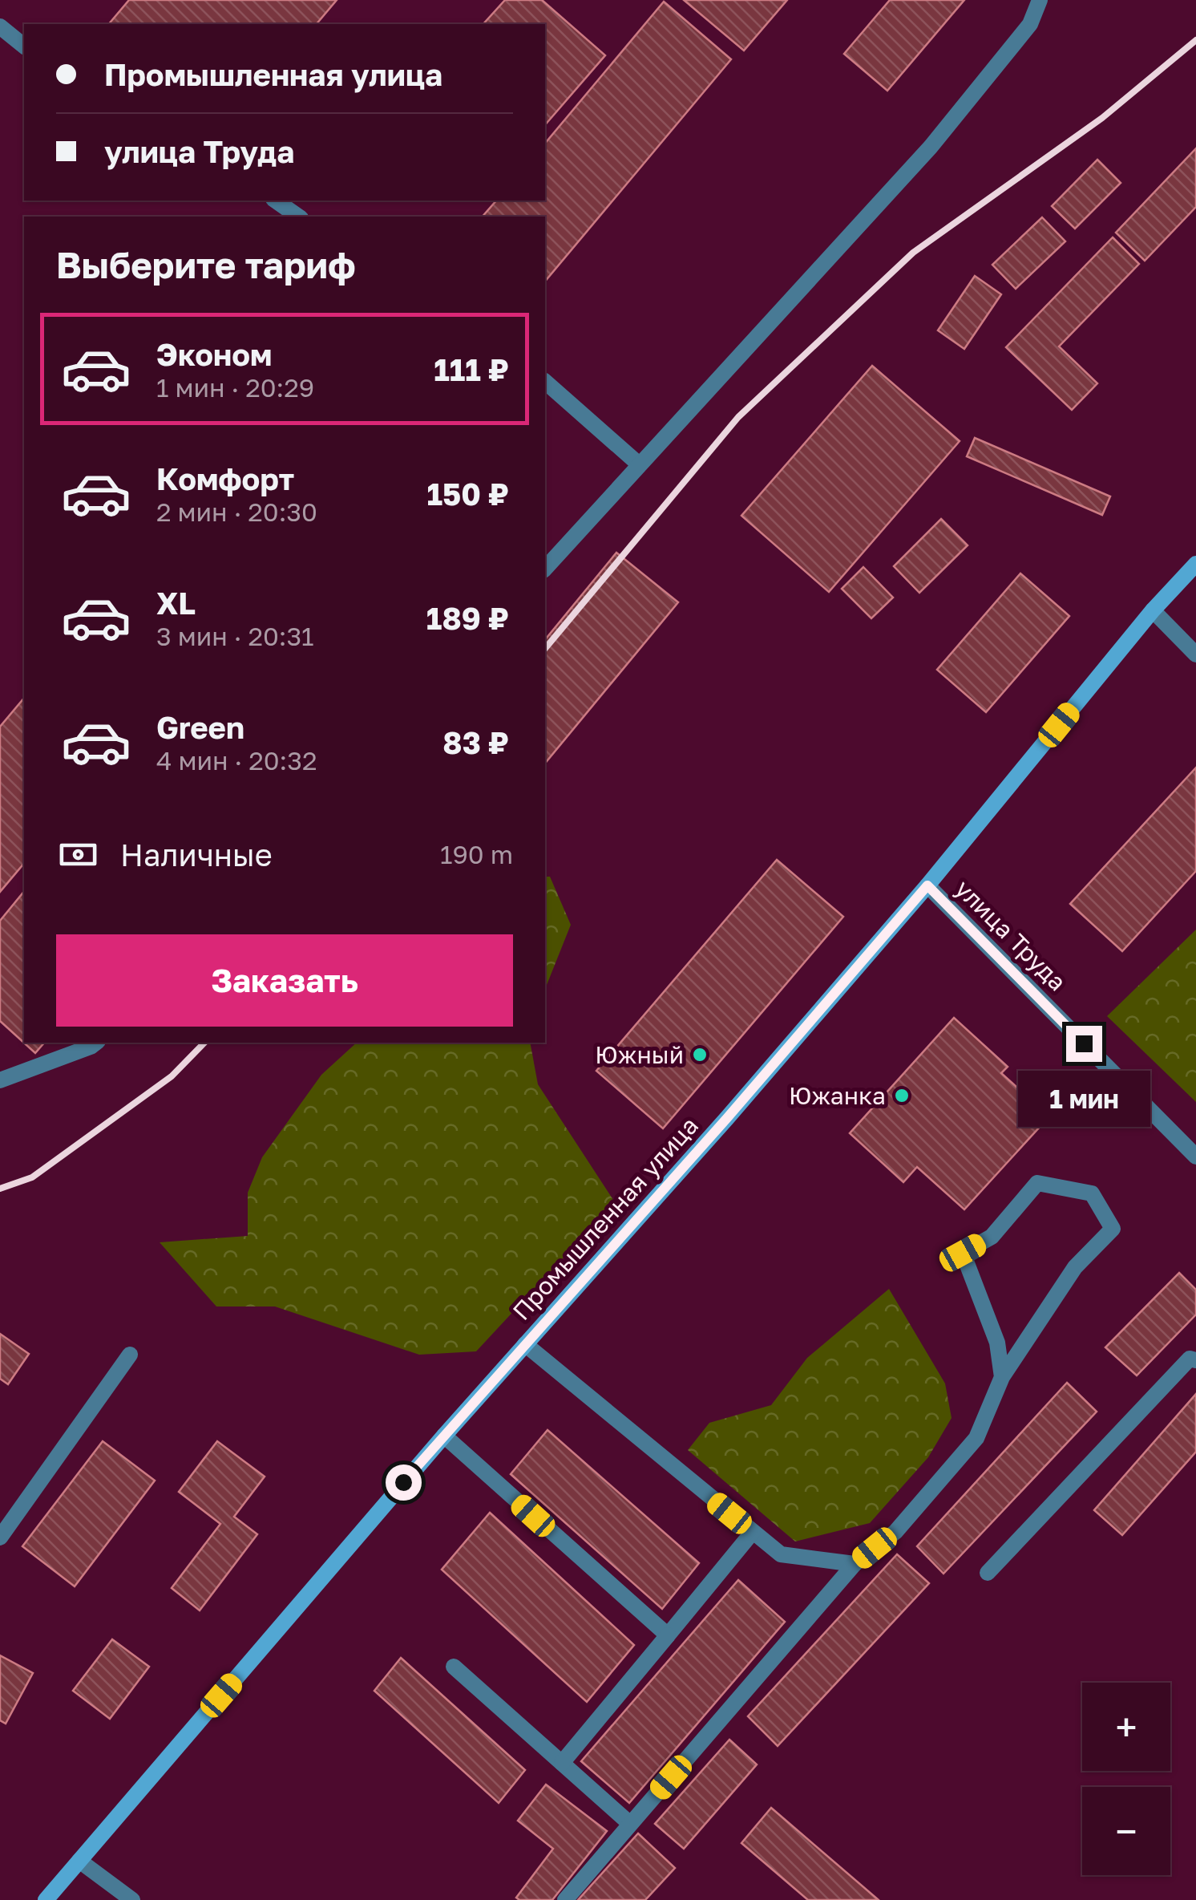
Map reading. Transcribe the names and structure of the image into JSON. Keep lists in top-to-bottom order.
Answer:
{
  "streets": {
    "main road": ["Промышленная улица"],
    "street": ["улица Труда"]
  },
  "crossings": [
    ["улица Труда", "Промышленная улица"]
  ],
  "places": ["Южный", "Южанка"],
  "page": {
    "banner": ["Промышленная улица", "улица Труда"],
    "heading": "Выберите тариф",
    "list": [
      {
        "name": "Эконом",
        "note": "1 мин · 20:29",
        "value": "111 ₽"
      },
      {
        "name": "Комфорт",
        "note": "2 мин · 20:30",
        "value": "150 ₽"
      },
      {
        "name": "XL",
        "note": "3 мин · 20:31",
        "value": "189 ₽"
      },
      {
        "name": "Green",
        "note": "4 мин · 20:32",
        "value": "83 ₽"
      }
    ],
    "pay": ["Наличные", "190 m"],
    "buttons": "Заказать",
    "bubble": "1 мин",
    "map_buttons": ["+", "−"]
  }
}
